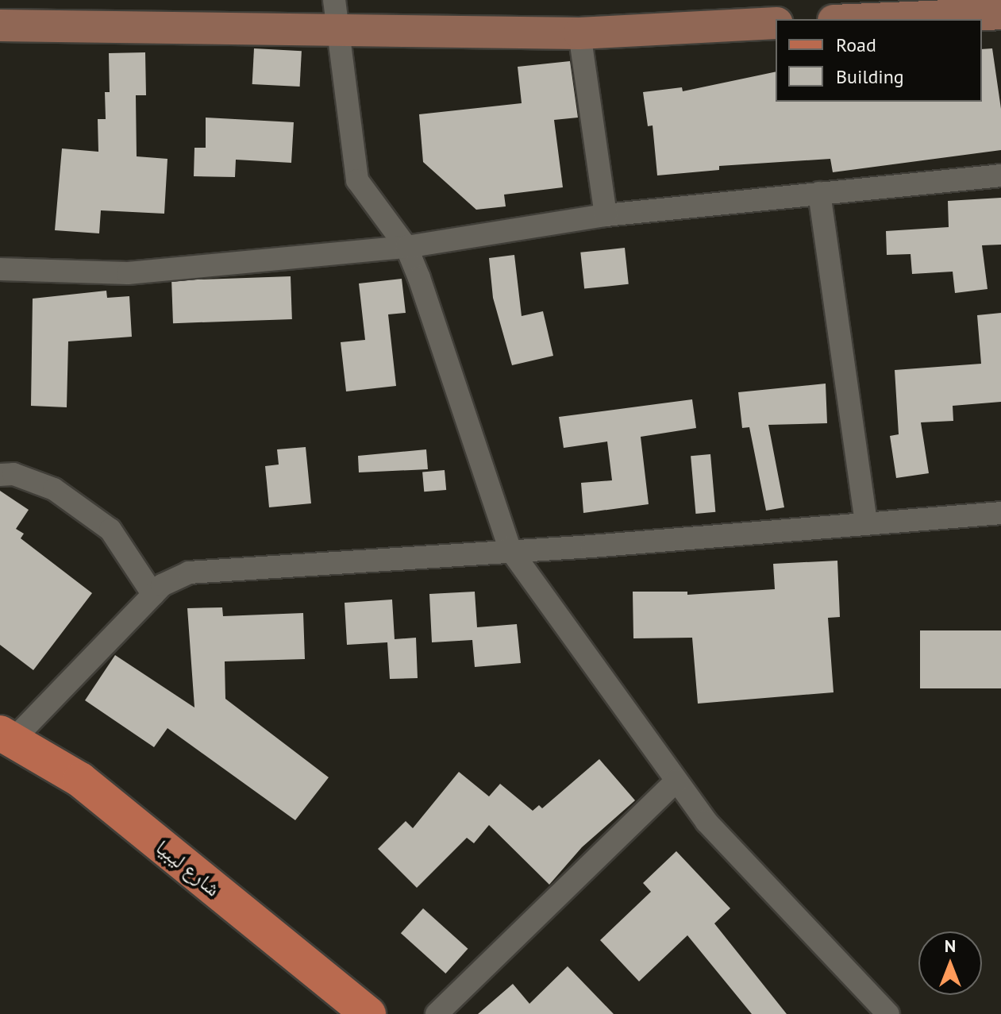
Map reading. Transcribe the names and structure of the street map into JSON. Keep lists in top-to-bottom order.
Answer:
{
  "streets": {
    "main road": ["شارع ليبيا"]
  },
  "legend": ["Road", "Building"],
  "north": "top"
}
